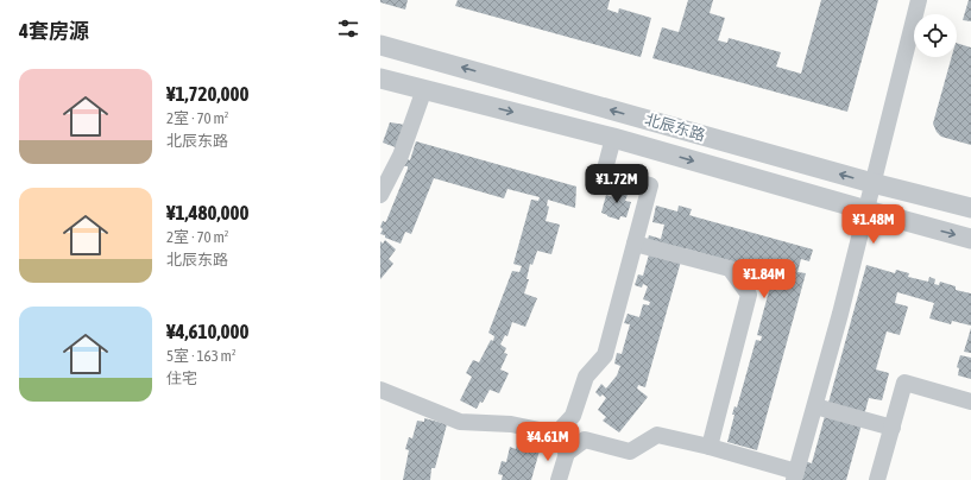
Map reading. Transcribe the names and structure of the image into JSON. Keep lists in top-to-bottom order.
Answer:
{
  "streets": {
    "street": ["北辰东路"]
  },
  "page": {
    "heading": "4套房源",
    "list": [
      {
        "name": "¥1,720,000",
        "note": "2室 · 70 m² · 北辰东路"
      },
      {
        "name": "¥1,480,000",
        "note": "2室 · 70 m² · 北辰东路"
      },
      {
        "name": "¥4,610,000",
        "note": "5室 · 163 m² · 住宅"
      }
    ],
    "price": [
      "¥1.72M",
      "¥1.48M",
      "¥1.84M",
      "¥4.61M"
    ]
  }
}
